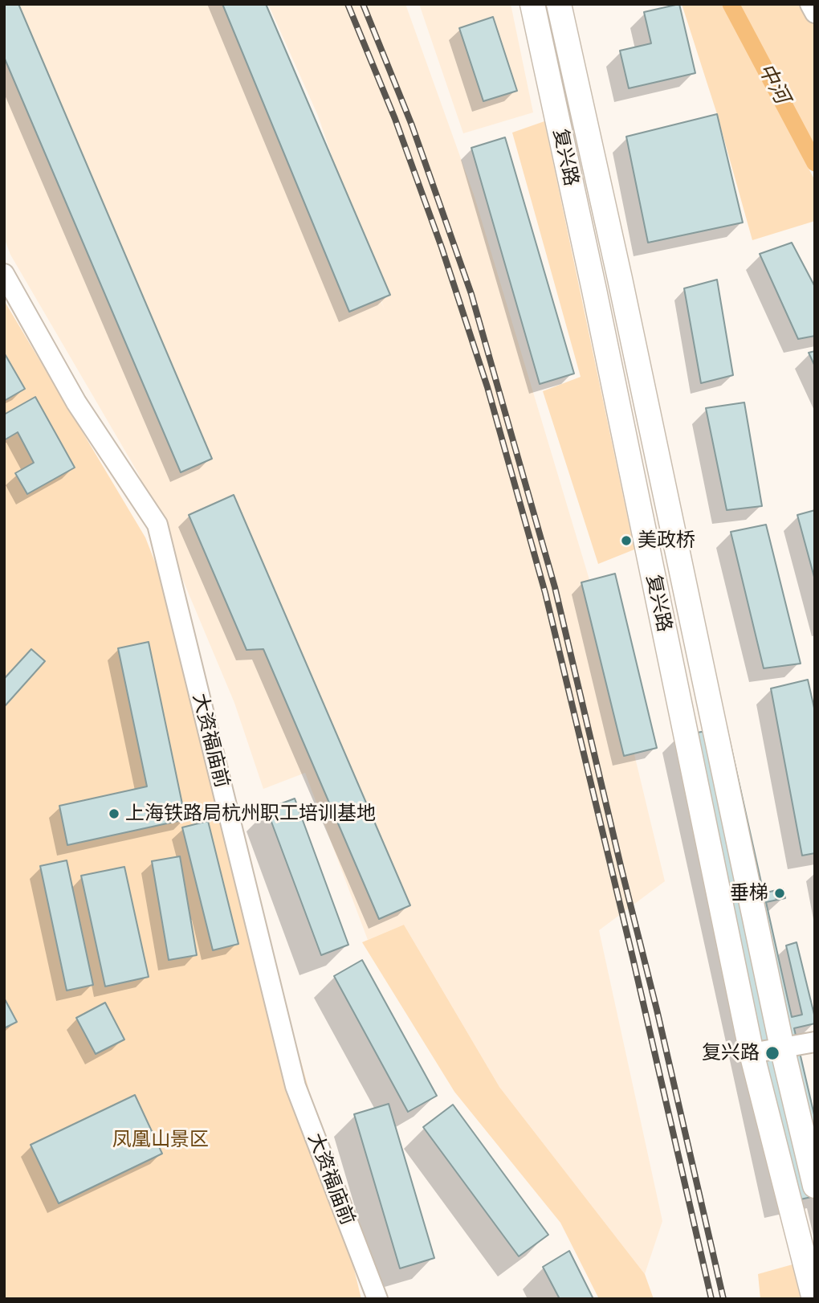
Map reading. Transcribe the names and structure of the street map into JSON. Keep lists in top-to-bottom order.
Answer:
{
  "streets": {
    "main road": ["复兴路"],
    "street": ["大资福庙前"]
  },
  "water": ["中河"],
  "parks": ["凤凰山景区"],
  "places": [
    "美政桥",
    "上海铁路局杭州职工培训基地",
    "垂梯",
    "复兴路"
  ]
}
